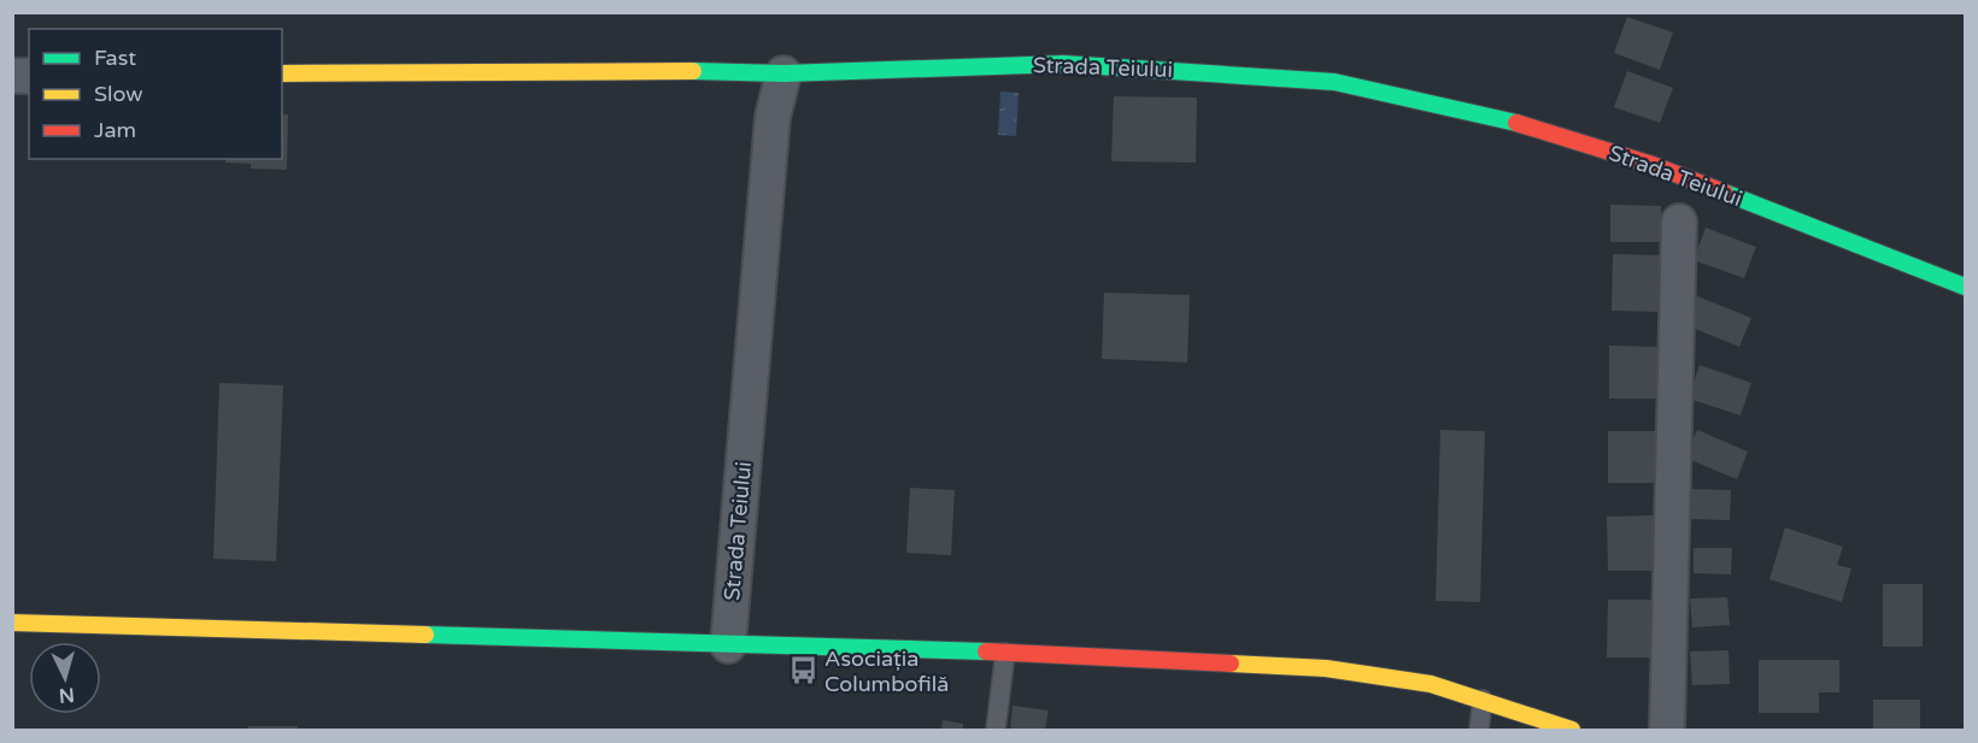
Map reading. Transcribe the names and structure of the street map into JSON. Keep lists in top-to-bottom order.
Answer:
{
  "streets": {
    "street": ["Strada Teiului"]
  },
  "places": {
    "bus stop": ["Asociația Columbofilă"]
  },
  "legend": ["Fast", "Slow", "Jam"],
  "north": "bottom"
}
